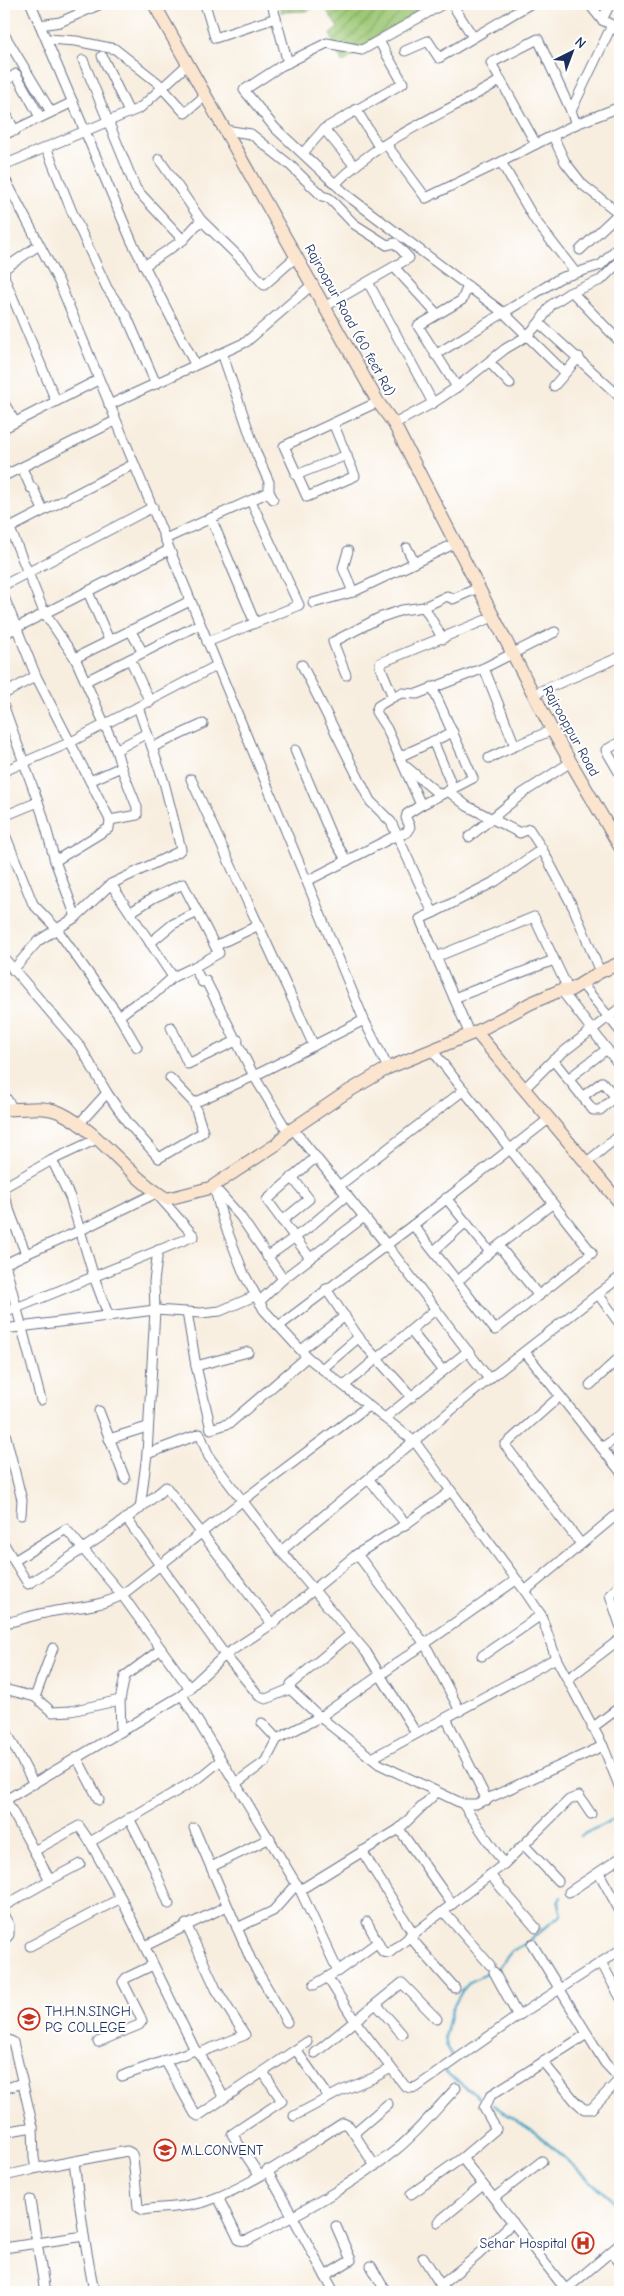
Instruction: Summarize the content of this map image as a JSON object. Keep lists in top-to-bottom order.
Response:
{
  "streets": {
    "main road": ["Rajroopur Road (60 feet Rd)", "Rajrooppur Road"]
  },
  "crossings": [
    ["Rajroopur Road (60 feet Rd)", "Rajrooppur Road"]
  ],
  "places": {
    "school or university": ["TH.H.N.SINGH PG COLLEGE", "M.L.CONVENT"],
    "hospital": ["Sehar Hospital"]
  },
  "north": "top right"
}
